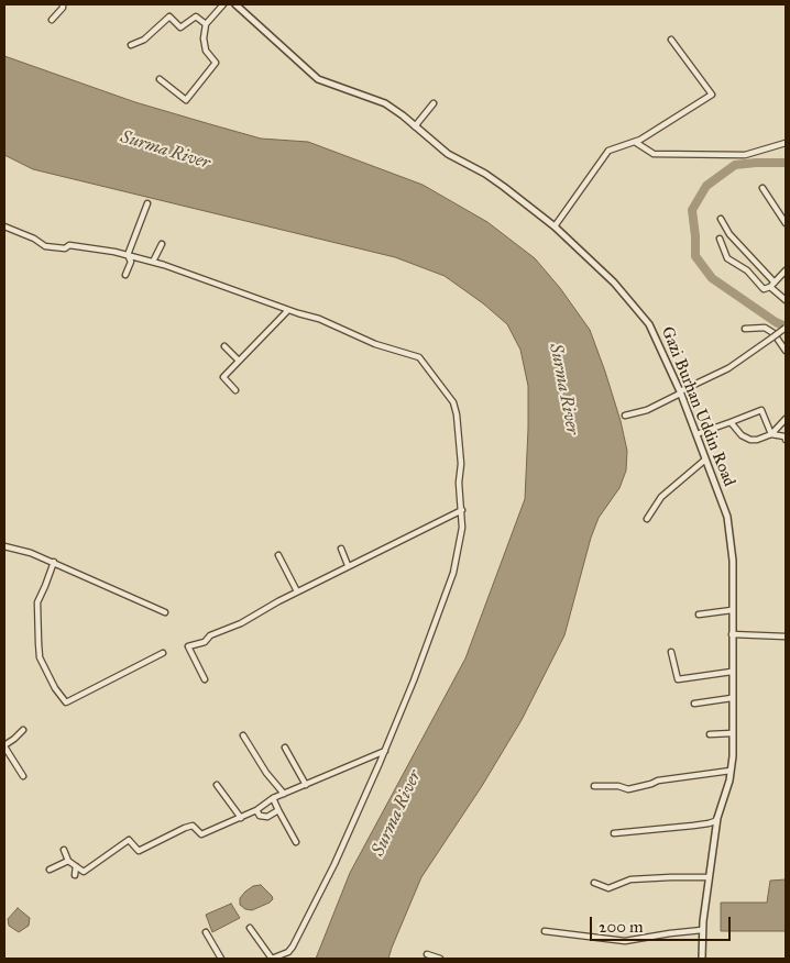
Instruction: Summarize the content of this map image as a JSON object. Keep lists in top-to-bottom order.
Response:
{
  "streets": {
    "street": ["Gazi Burhan Uddin Road"]
  },
  "water": ["Surma River"],
  "scale_bar": "200 m"
}
